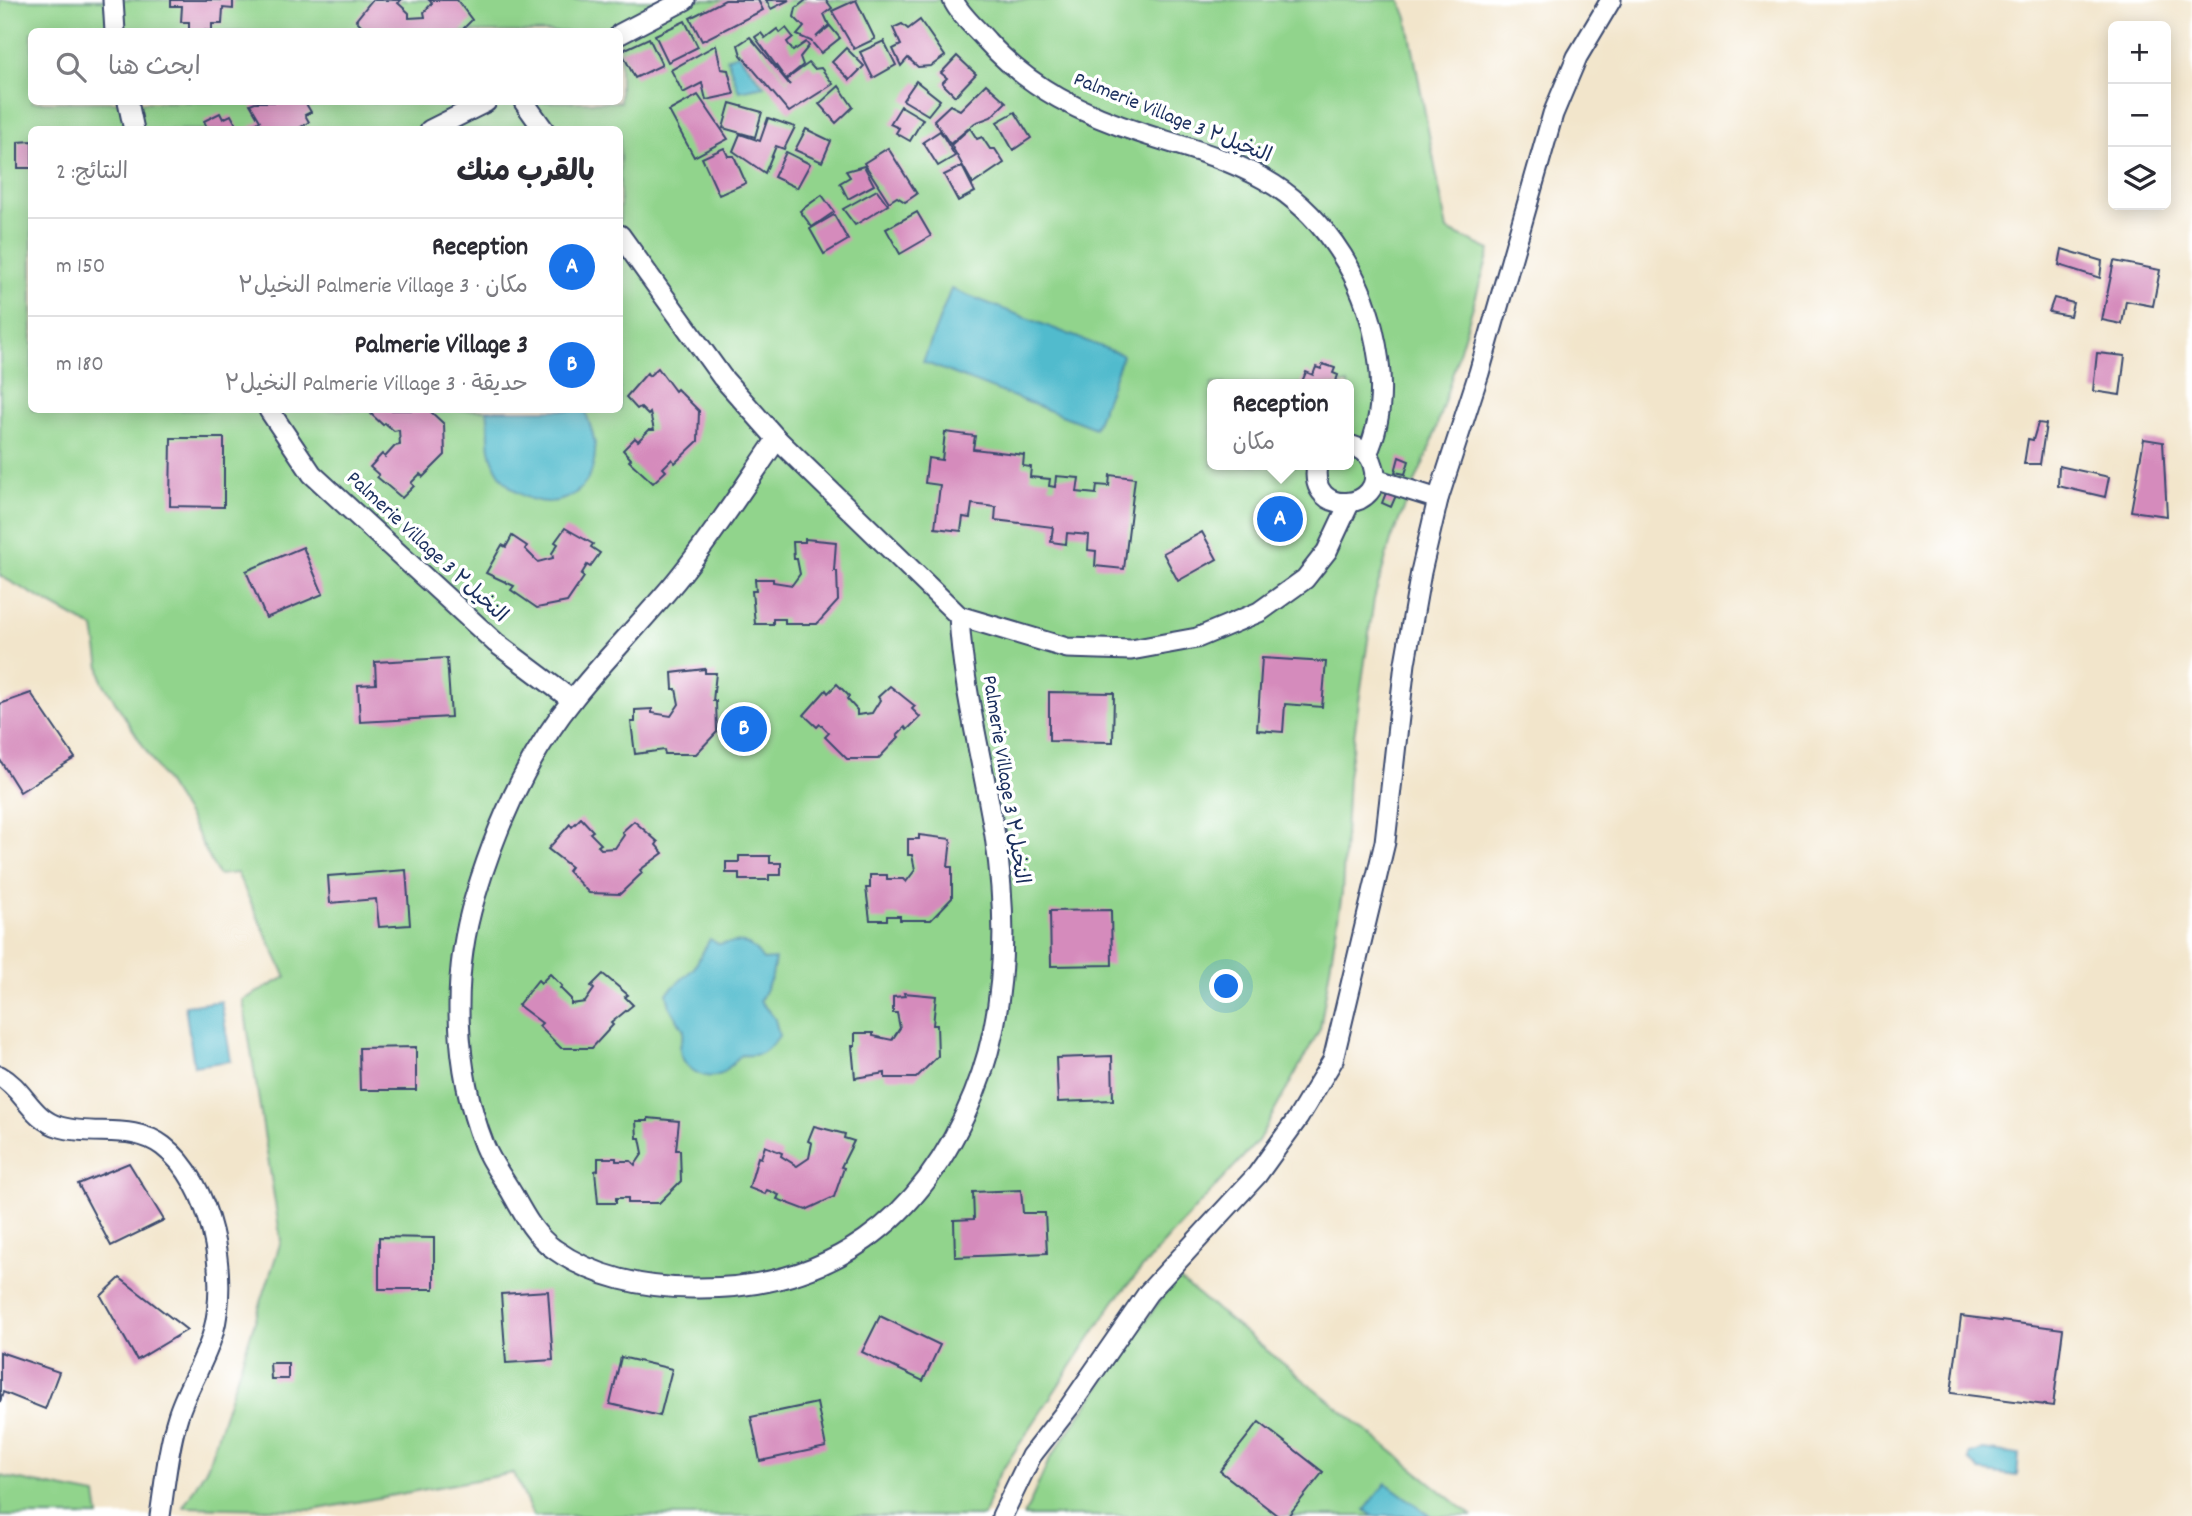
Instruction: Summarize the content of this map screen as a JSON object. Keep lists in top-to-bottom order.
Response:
{
  "streets": {
    "street": ["Palmerie Village 3 النخيل٣"]
  },
  "page": {
    "map_buttons": ["+", "−"],
    "search": "ابحث هنا",
    "heading": ["بالقرب منك", "النتائج: 2"],
    "list": [
      {
        "mark": "A",
        "name": "Reception",
        "note": "مكان · Palmerie Village 3 النخيل٣",
        "value": "150 m"
      },
      {
        "mark": "B",
        "name": "Palmerie Village 3",
        "note": "حديقة · Palmerie Village 3 النخيل٣",
        "value": "180 m"
      }
    ],
    "popup": ["Reception", "مكان"],
    "pins": ["A", "B"]
  }
}
